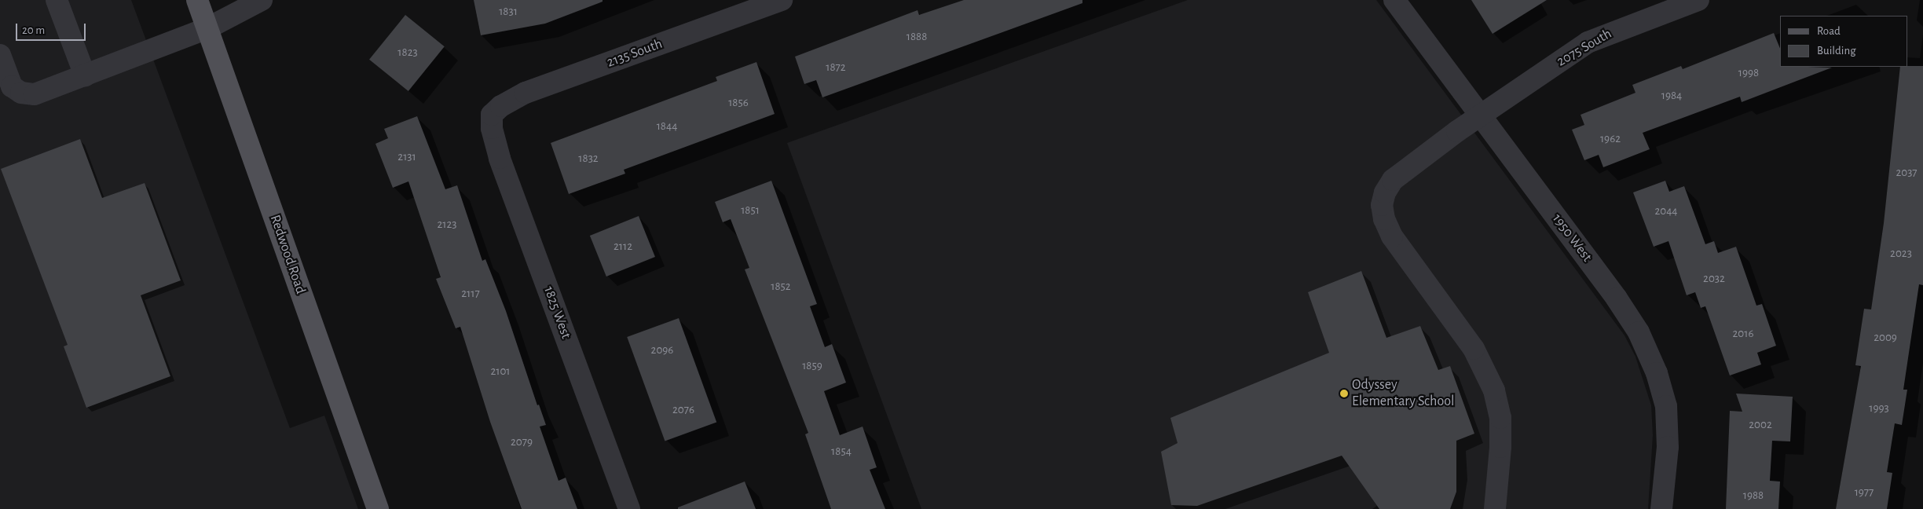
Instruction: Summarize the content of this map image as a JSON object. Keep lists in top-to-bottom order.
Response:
{
  "streets": {
    "main road": ["Redwood Road"],
    "street": [
      "2075 South",
      "2135 South",
      "1950 West",
      "1825 West"
    ]
  },
  "crossings": [
    ["2075 South", "1950 West"],
    ["2135 South", "1825 West"]
  ],
  "places": ["Odyssey Elementary School"],
  "house_numbers": [
    "1831",
    "1888",
    "1823",
    "1872",
    "1998",
    "1984",
    "1856",
    "1844",
    "1962",
    "2131",
    "1832",
    "2037",
    "1851",
    "2044",
    "2123",
    "2112",
    "2023",
    "2032",
    "1852",
    "2117",
    "2016",
    "2009",
    "2096",
    "1859",
    "2101",
    "1993",
    "2076",
    "2002",
    "2079",
    "1854",
    "1977",
    "1988"
  ],
  "legend": ["Road", "Building"],
  "scale_bar": "20 m"
}
